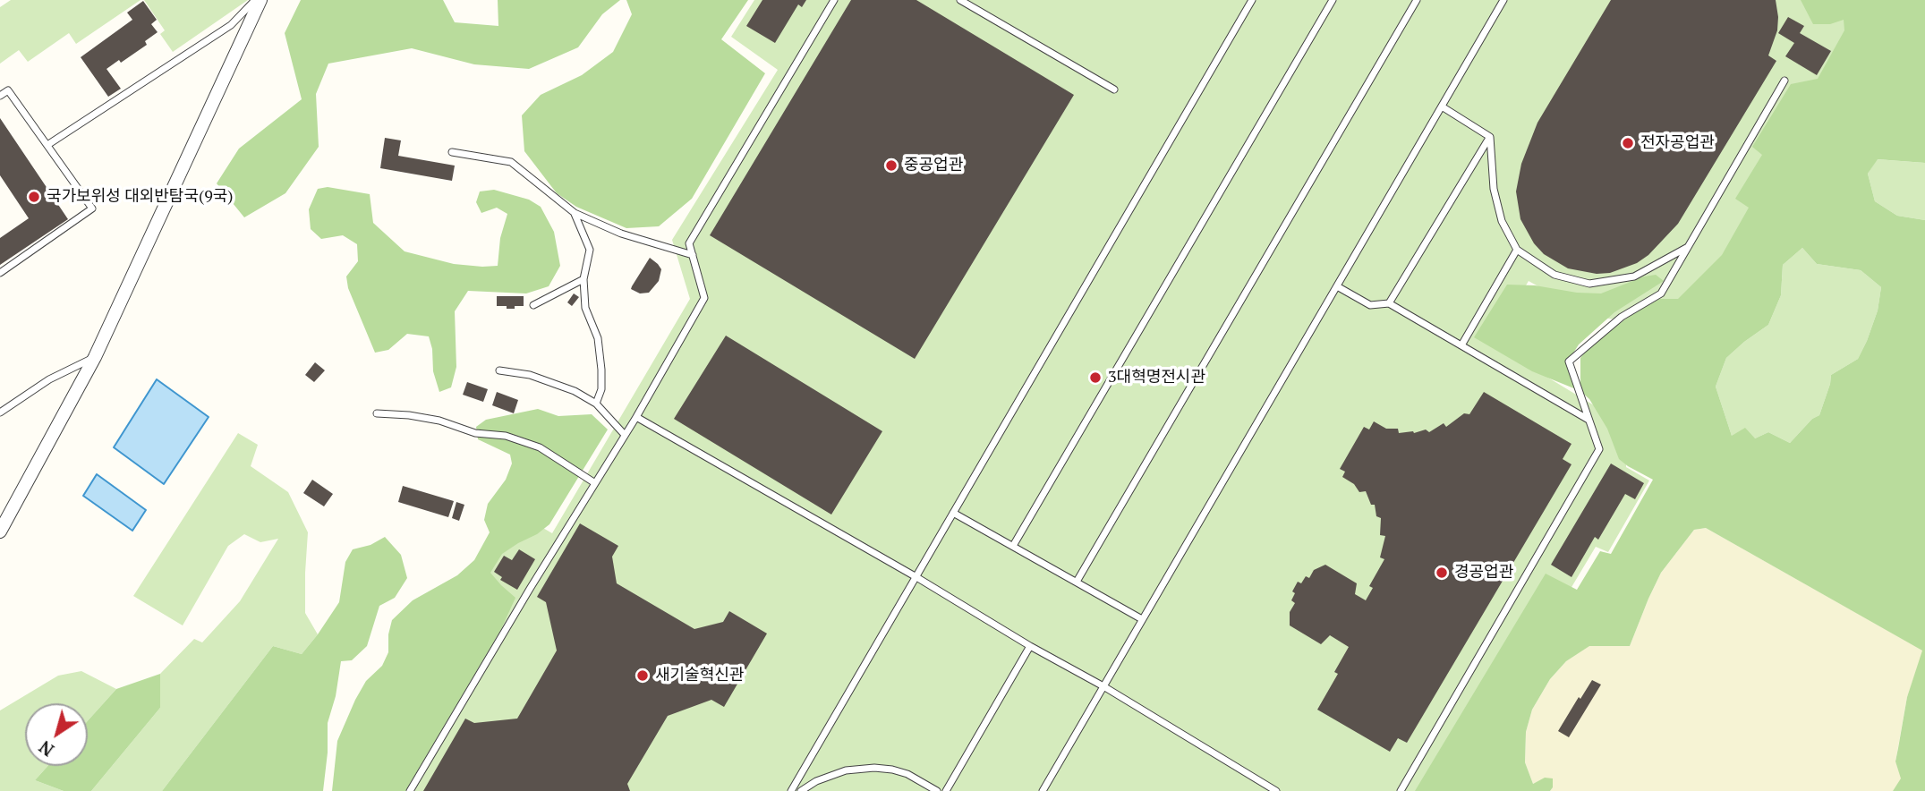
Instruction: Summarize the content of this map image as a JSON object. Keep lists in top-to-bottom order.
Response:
{
  "places": [
    "전자공업관",
    "중공업관",
    "국가보위성 대외반탐국(9국)",
    "3대혁명전시관",
    "경공업관",
    "새기술혁신관"
  ],
  "north": "bottom left"
}
